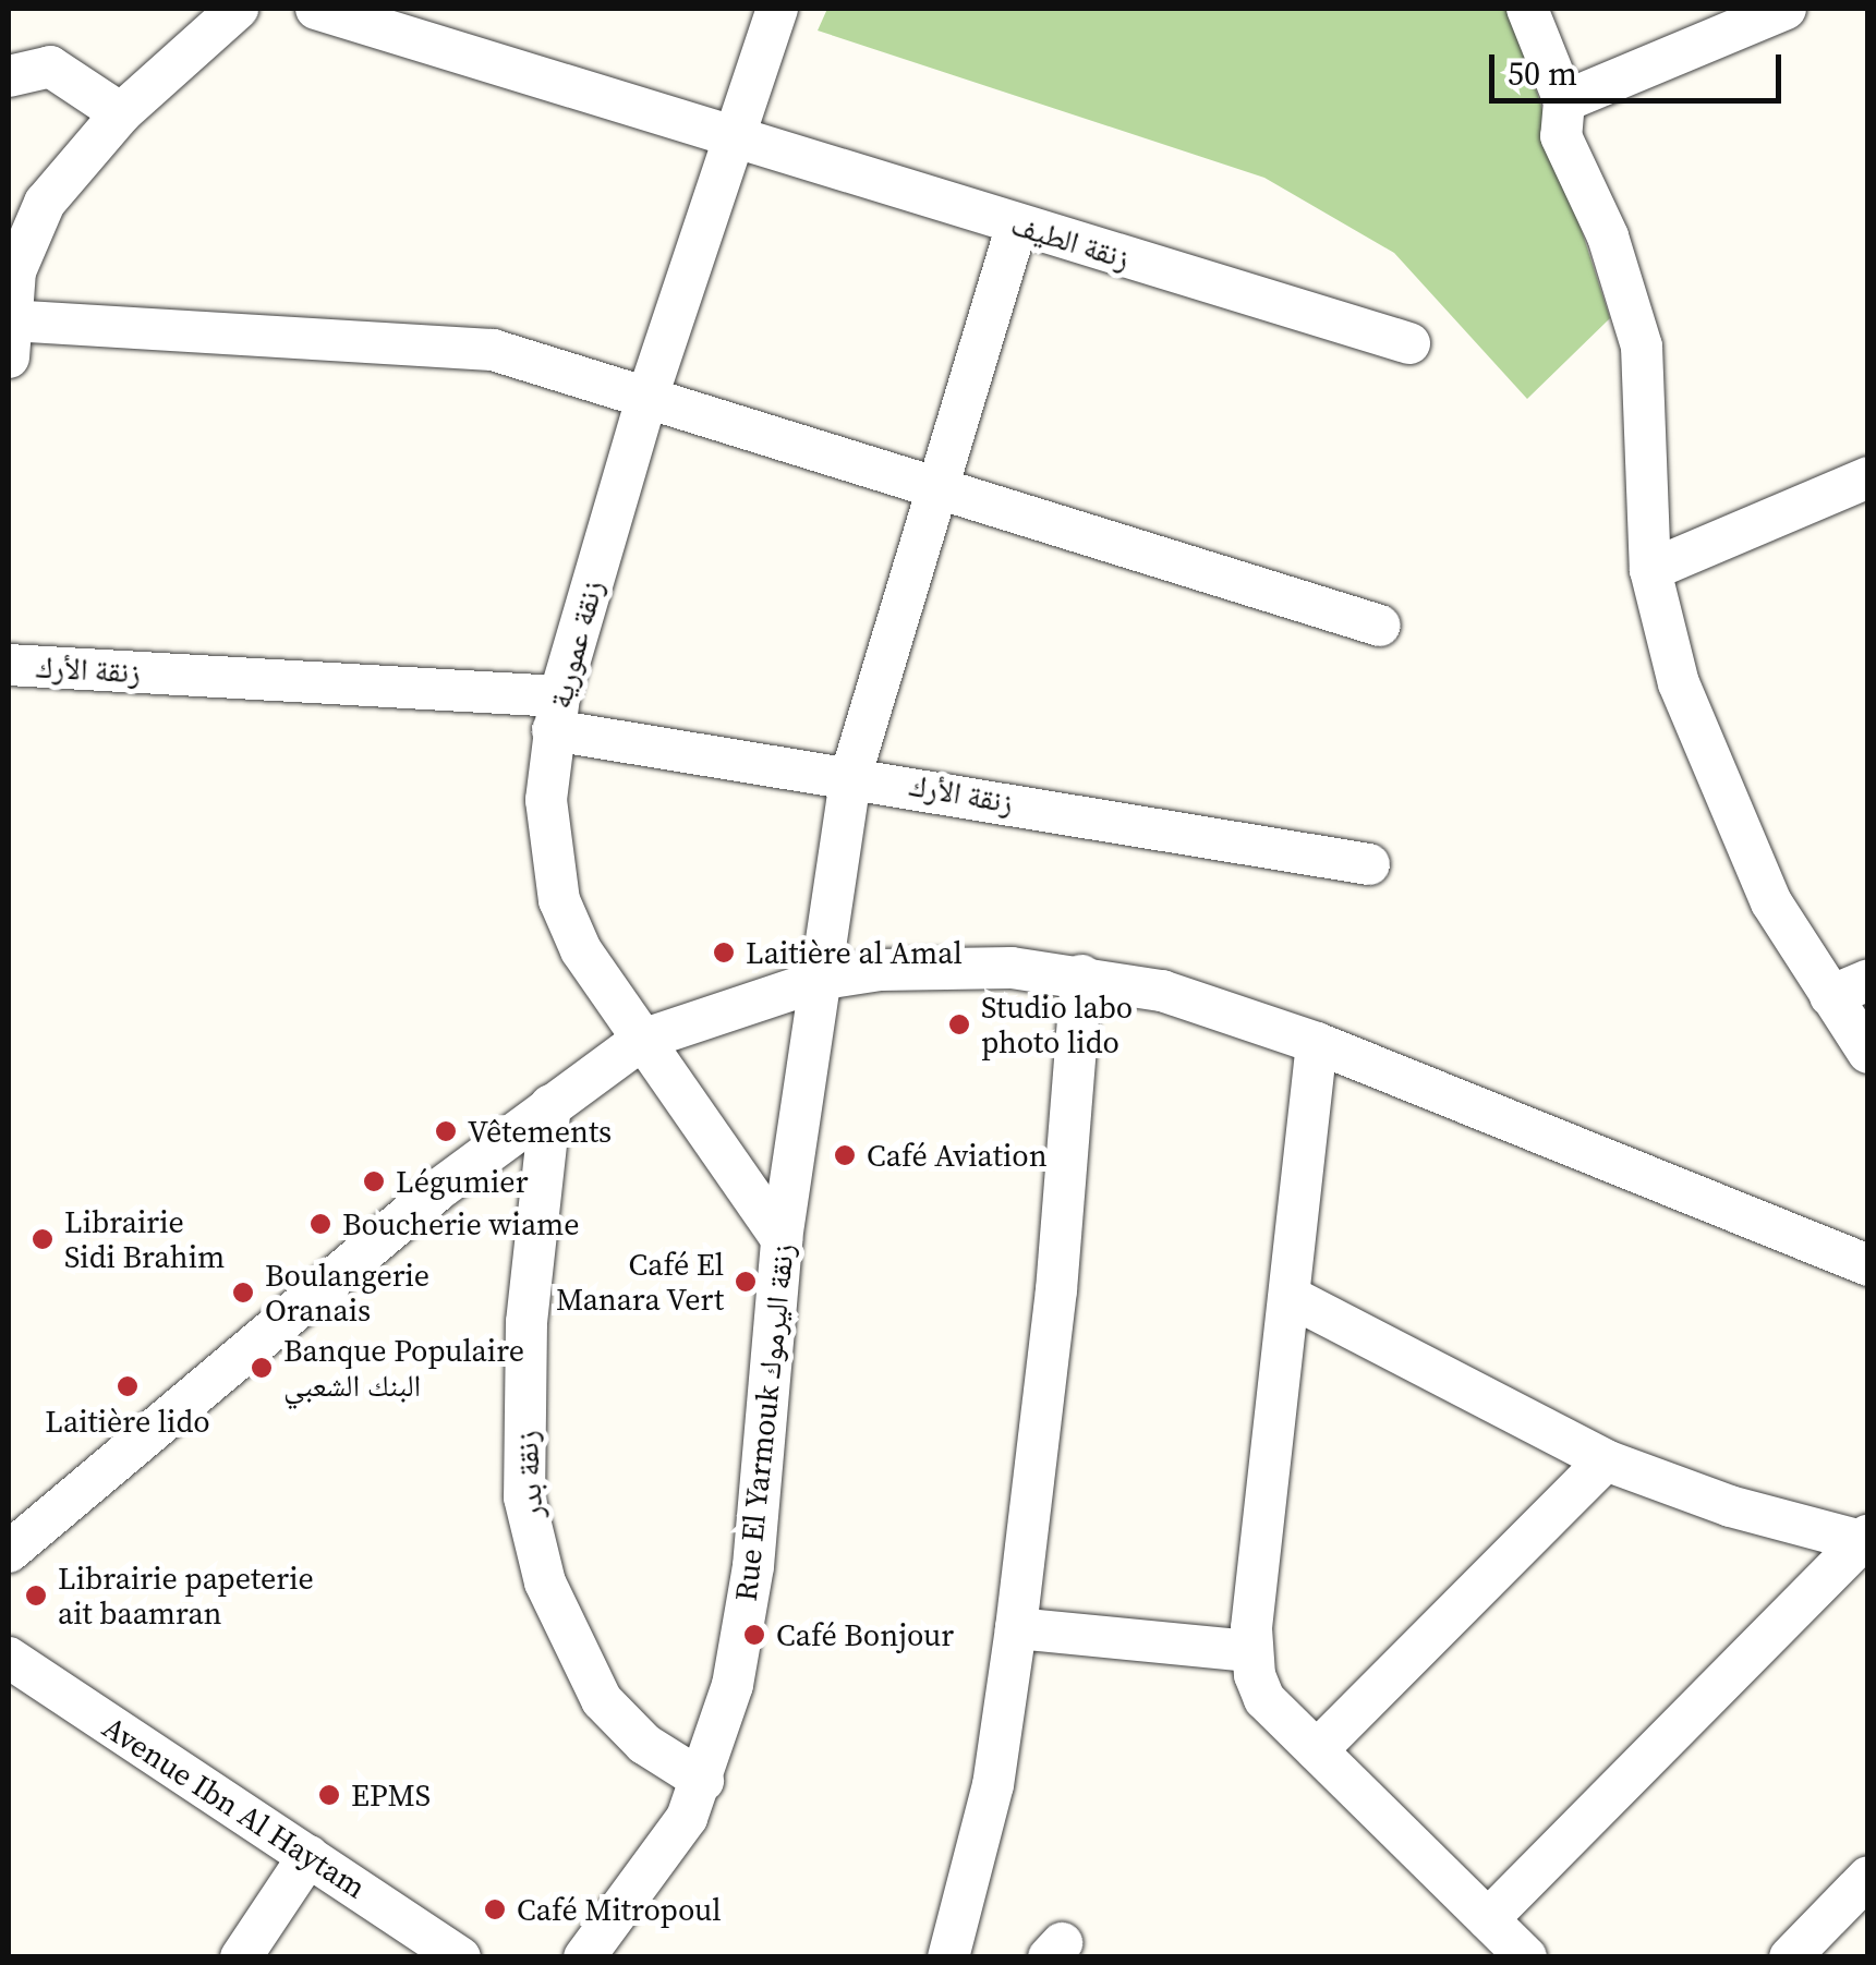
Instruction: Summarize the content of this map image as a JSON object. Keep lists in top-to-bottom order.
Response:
{
  "streets": {
    "street": [
      "زنقة الطيف",
      "زنقة عمورية",
      "زنقة الأرك",
      "Rue El Yarmouk زنقة اليرموك",
      "زنقة بدر",
      "Avenue Ibn Al Haytam"
    ]
  },
  "crossings": [
    ["زنقة الطيف", "زنقة عمورية"],
    ["زنقة الطيف", "Rue El Yarmouk زنقة اليرموك"],
    ["زنقة عمورية", "زنقة الأرك"],
    ["زنقة عمورية", "Rue El Yarmouk زنقة اليرموك"],
    ["زنقة الأرك", "Rue El Yarmouk زنقة اليرموك"],
    ["Rue El Yarmouk زنقة اليرموك", "زنقة بدر"]
  ],
  "places": [
    "Laitière al Amal",
    "Studio labo photo lido",
    "Vêtements",
    "Café Aviation",
    "Légumier",
    "Boucherie wiame",
    "Librairie Sidi Brahim",
    "Café El Manara Vert",
    "Boulangerie Oranais",
    "Banque Populaire البنك الشعبي",
    "Laitière lido",
    "Librairie papeterie ait baamran",
    "Café Bonjour",
    "EPMS",
    "Café Mitropoul"
  ],
  "scale_bar": "50 m"
}
